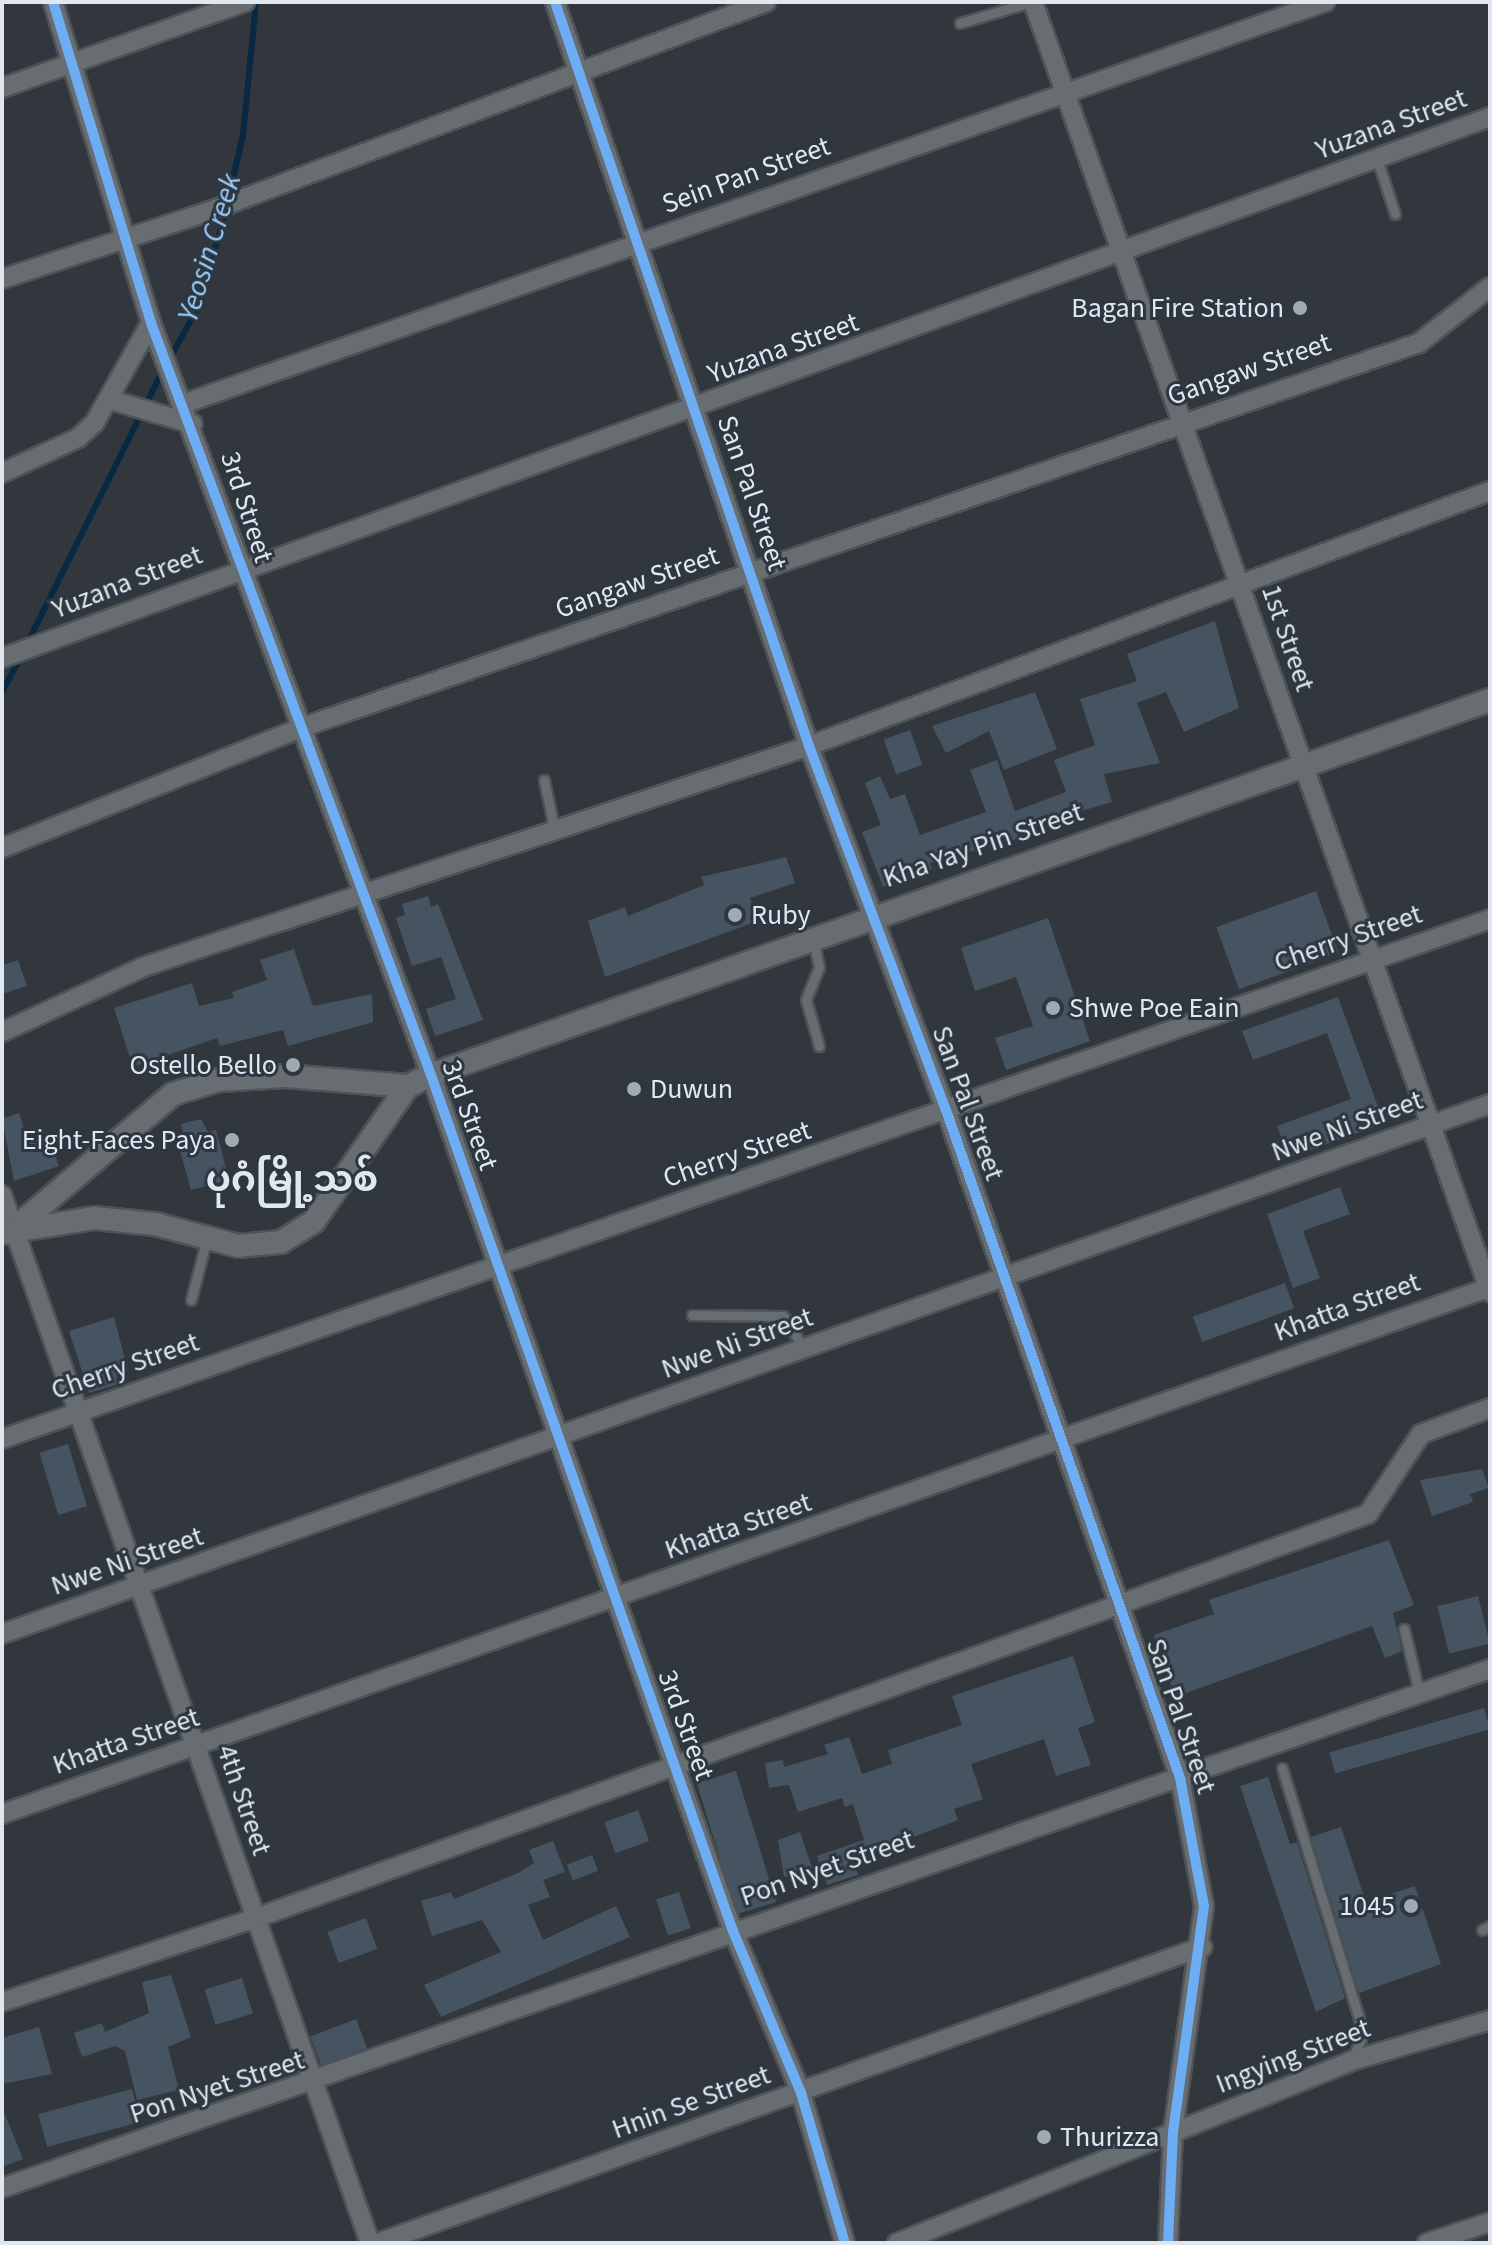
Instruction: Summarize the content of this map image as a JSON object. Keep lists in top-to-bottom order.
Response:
{
  "streets": {
    "street": [
      "Yuzana Street",
      "Sein Pan Street",
      "Gangaw Street",
      "San Pal Street",
      "3rd Street",
      "1st Street",
      "Kha Yay Pin Street",
      "Cherry Street",
      "Nwe Ni Street",
      "Khatta Street",
      "4th Street",
      "Pon Nyet Street",
      "Ingying Street",
      "Hnin Se Street"
    ]
  },
  "crossings": [
    ["Yuzana Street", "San Pal Street"],
    ["Yuzana Street", "3rd Street"],
    ["Yuzana Street", "1st Street"],
    ["Sein Pan Street", "San Pal Street"],
    ["Sein Pan Street", "3rd Street"],
    ["Sein Pan Street", "1st Street"],
    ["Gangaw Street", "San Pal Street"],
    ["Gangaw Street", "3rd Street"],
    ["Gangaw Street", "1st Street"],
    ["San Pal Street", "Kha Yay Pin Street"],
    ["San Pal Street", "Cherry Street"],
    ["San Pal Street", "Nwe Ni Street"],
    ["San Pal Street", "Khatta Street"],
    ["San Pal Street", "Pon Nyet Street"],
    ["San Pal Street", "Ingying Street"],
    ["San Pal Street", "Hnin Se Street"],
    ["3rd Street", "Kha Yay Pin Street"],
    ["3rd Street", "Cherry Street"],
    ["3rd Street", "Nwe Ni Street"],
    ["3rd Street", "Khatta Street"],
    ["3rd Street", "Pon Nyet Street"],
    ["3rd Street", "Hnin Se Street"],
    ["1st Street", "Kha Yay Pin Street"],
    ["1st Street", "Cherry Street"],
    ["1st Street", "Nwe Ni Street"],
    ["1st Street", "Khatta Street"],
    ["Kha Yay Pin Street", "4th Street"],
    ["Cherry Street", "4th Street"],
    ["Nwe Ni Street", "4th Street"],
    ["Khatta Street", "4th Street"],
    ["4th Street", "Pon Nyet Street"]
  ],
  "districts": ["ပုဂံမြို့သစ်"],
  "water": ["Yeosin Creek"],
  "places": [
    "Bagan Fire Station",
    "Ruby",
    "Shwe Poe Eain",
    "Ostello Bello",
    "Duwun",
    "Eight-Faces Paya",
    "1045",
    "Thurizza"
  ]
}
